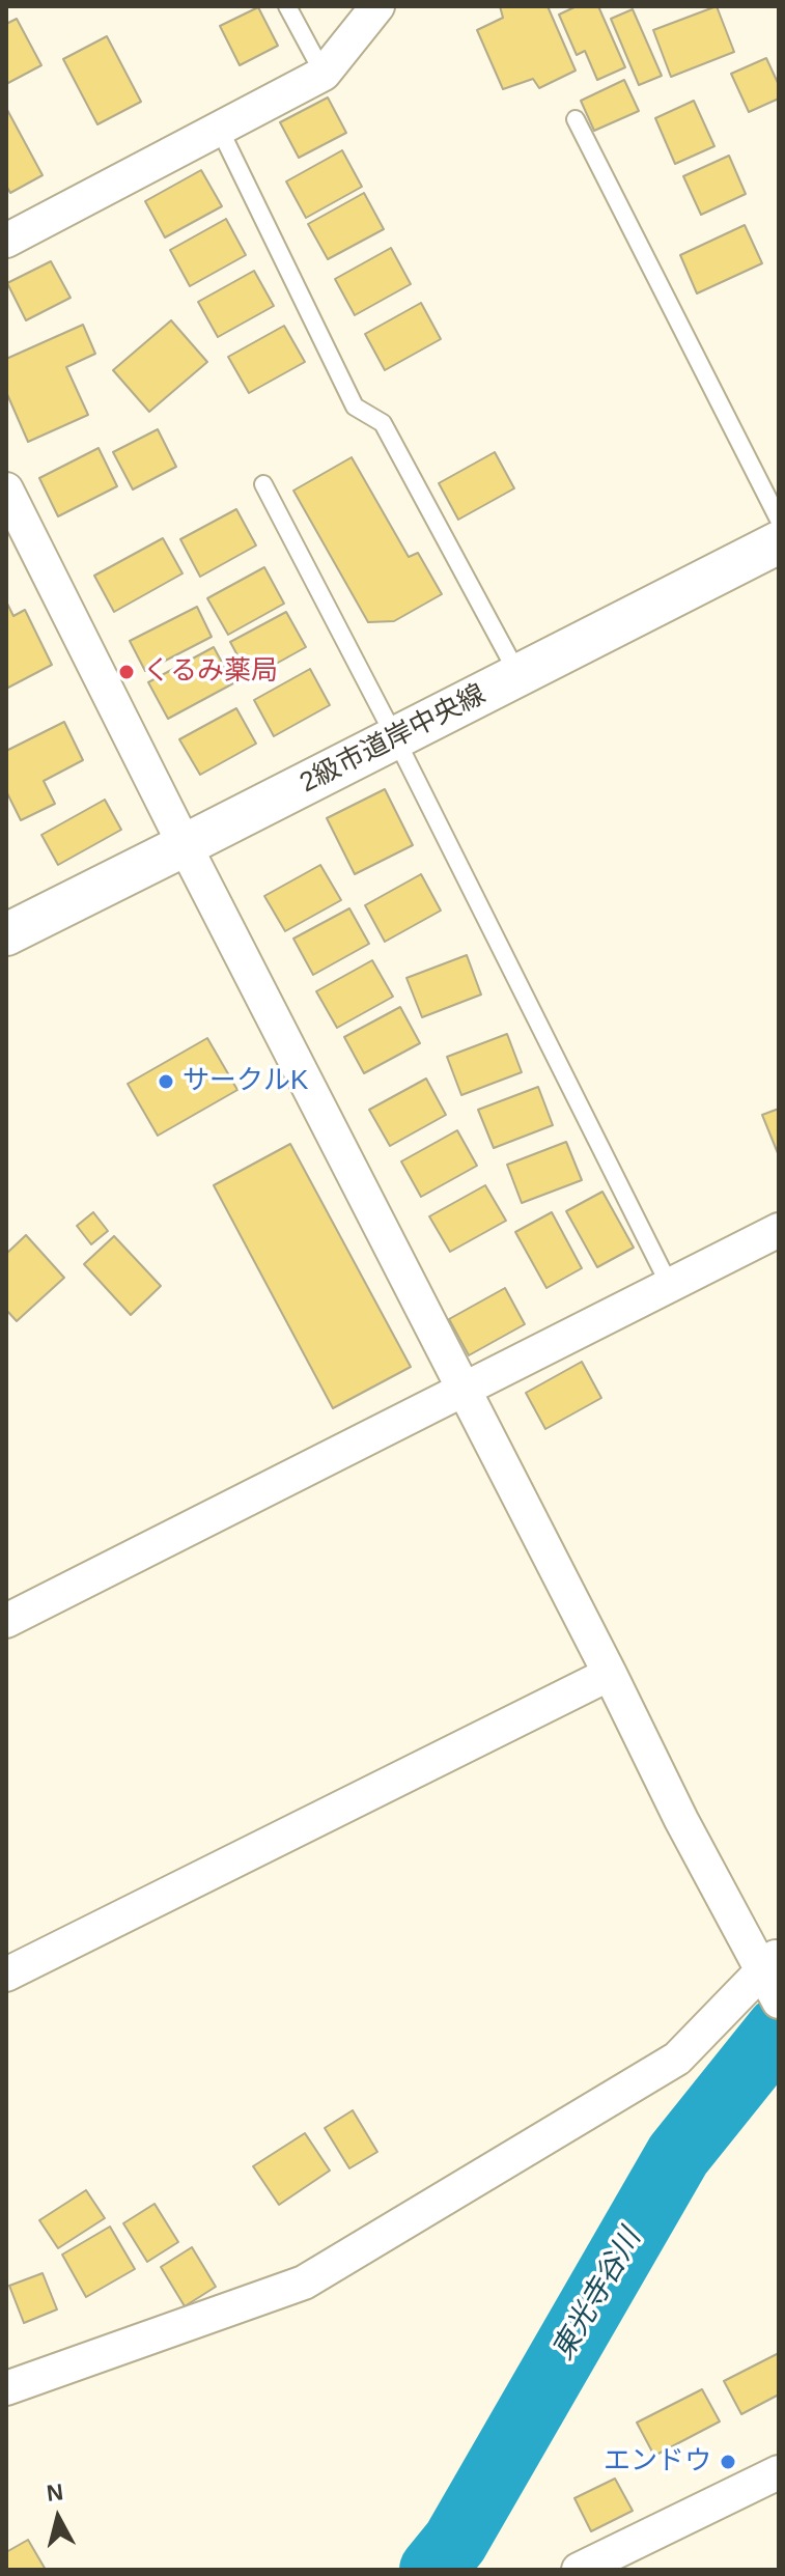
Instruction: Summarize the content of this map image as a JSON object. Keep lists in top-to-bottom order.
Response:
{
  "streets": {
    "street": ["2級市道岸中央線"]
  },
  "water": ["東光寺谷川"],
  "places": ["くるみ薬局", "サークルK", "エンドウ"],
  "north": "top"
}
